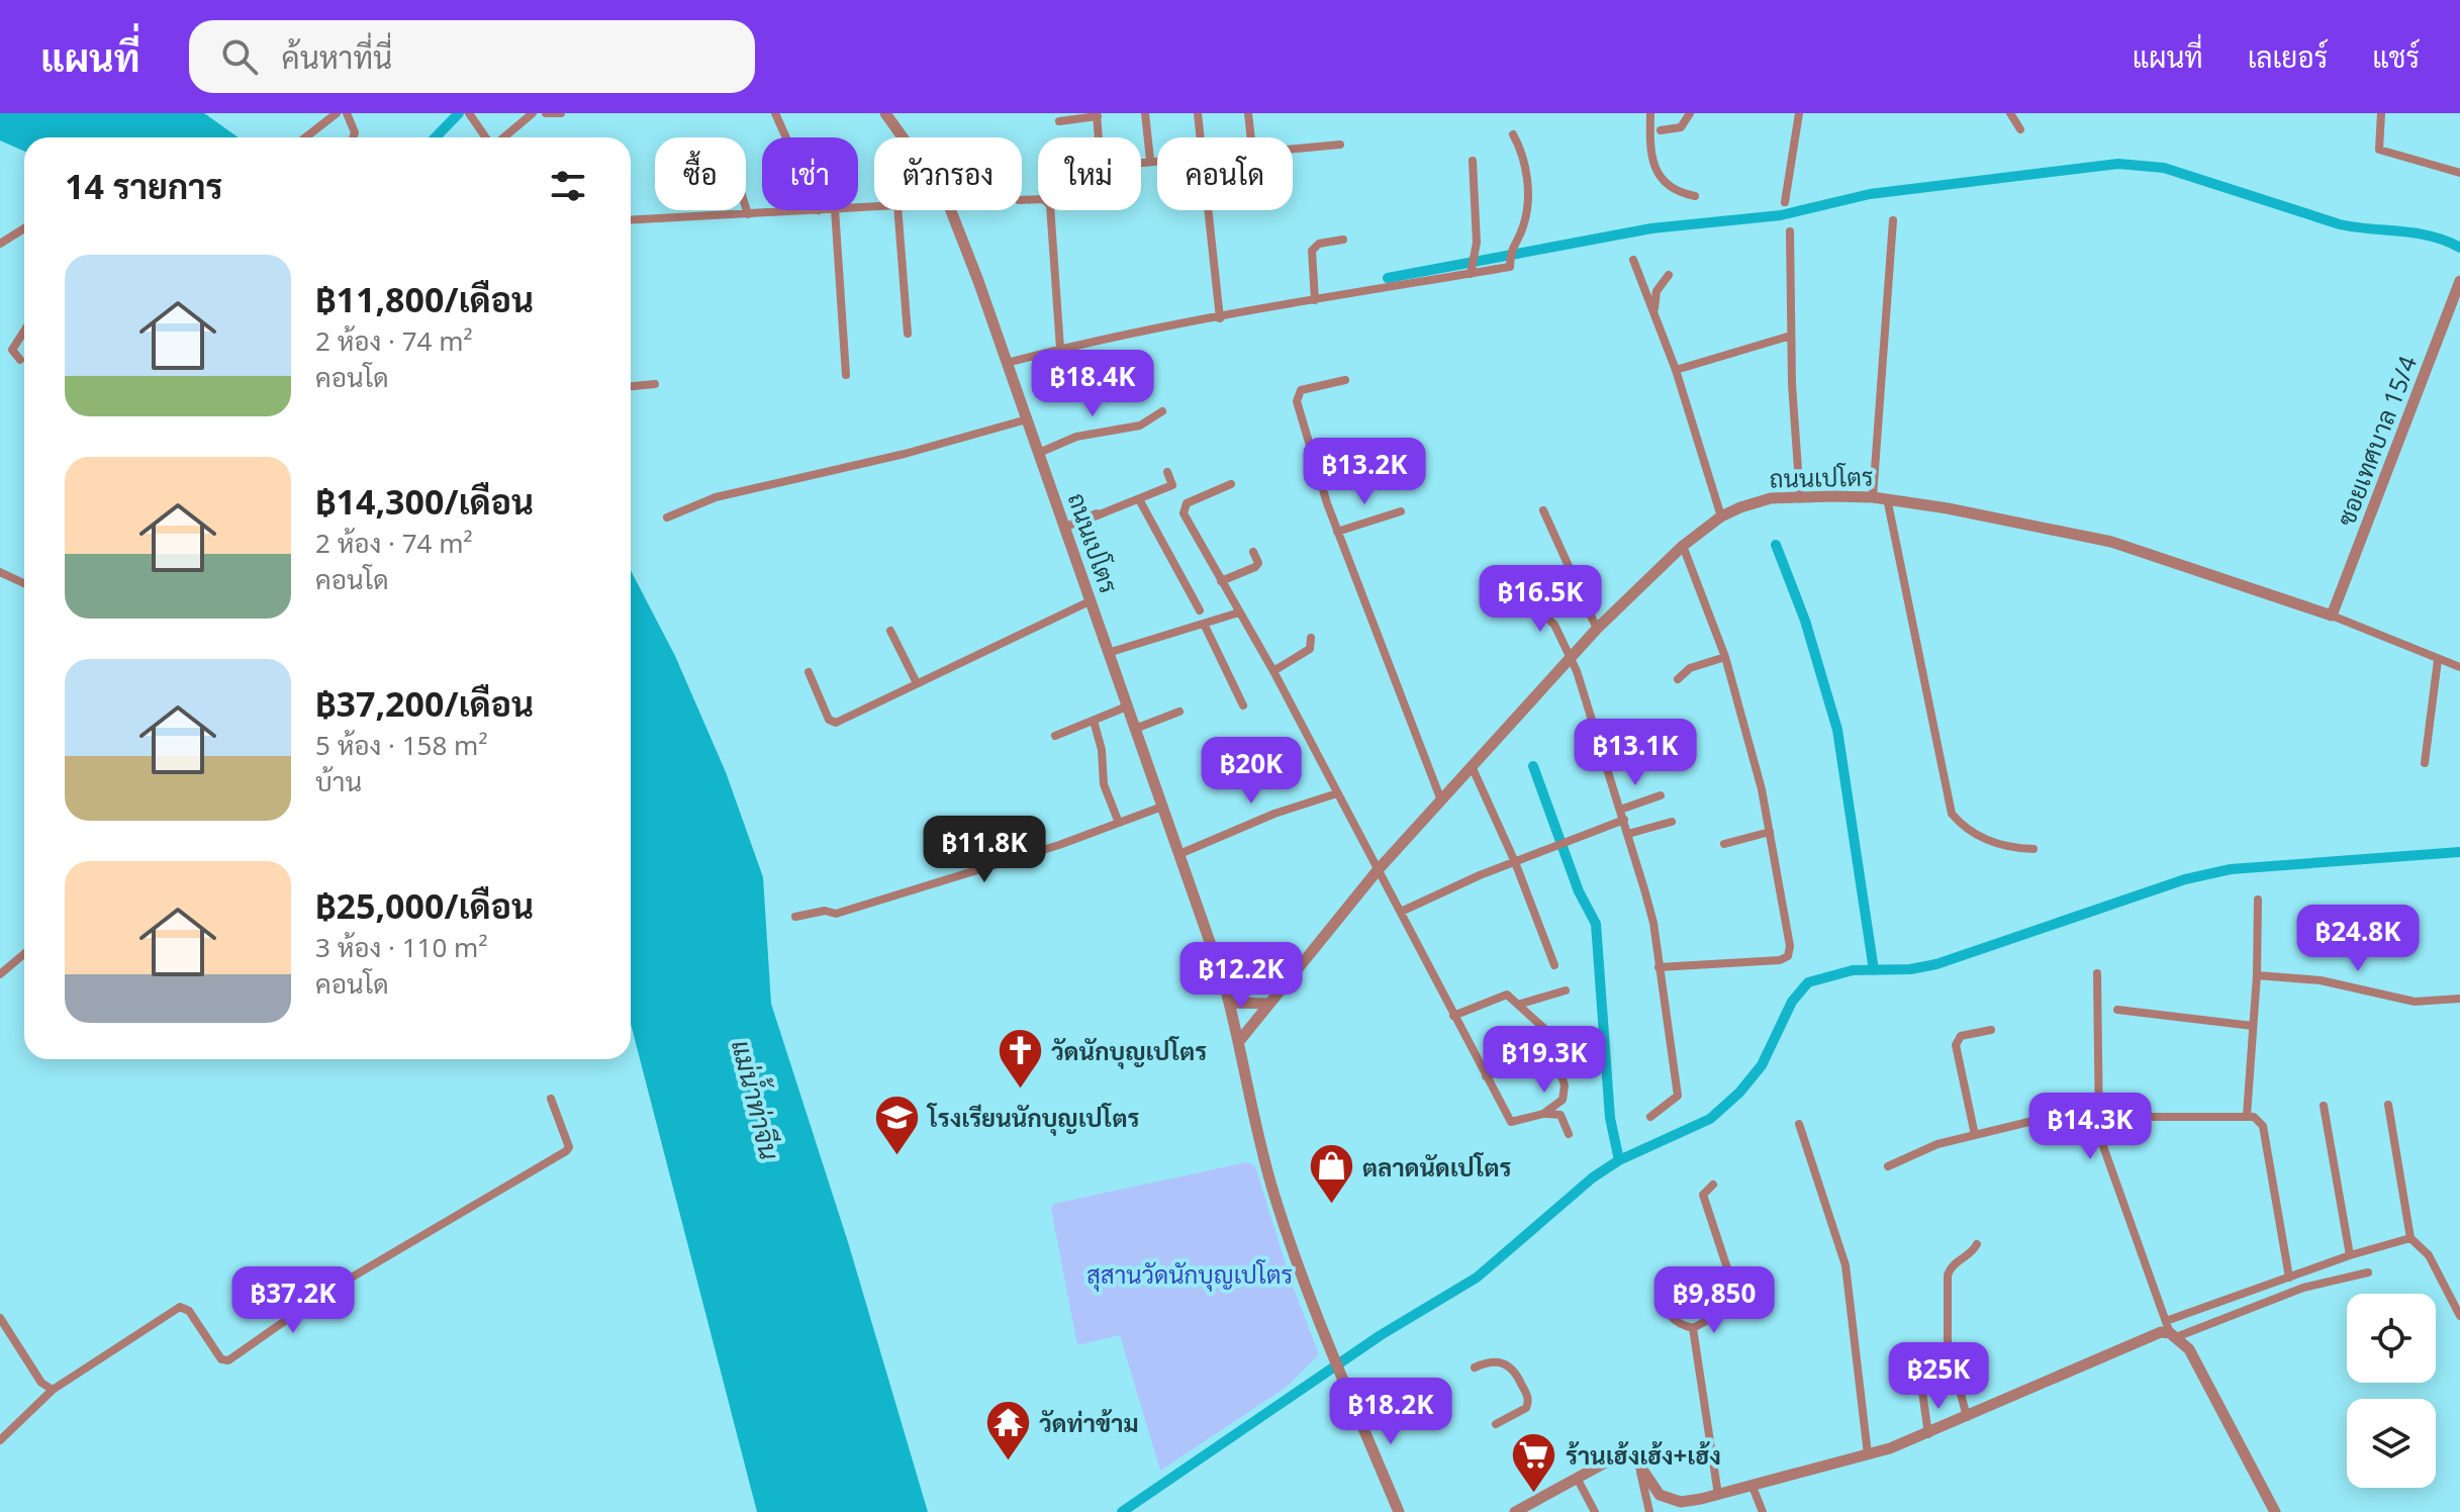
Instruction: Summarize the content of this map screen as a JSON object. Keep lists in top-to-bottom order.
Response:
{
  "streets": {
    "street": ["ซอยเทศบาล 15/4", "ถนนเปโตร"]
  },
  "crossings": [
    ["ซอยเทศบาล 15/4", "ถนนเปโตร"]
  ],
  "water": ["แม่น้ำท่าจีน"],
  "parks": ["สุสานวัดนักบุญเปโตร"],
  "places": {
    "church": ["วัดนักบุญเปโตร"],
    "school or university": ["โรงเรียนนักบุญเปโตร"],
    "shop": ["ตลาดนัดเปโตร"],
    "temple": ["วัดท่าข้าม"],
    "supermarket": ["ร้านเฮ้งเฮ้ง+เฮ้ง"]
  },
  "page": {
    "header": "แผนที่",
    "search": "ค้นหาที่นี่",
    "nav": ["แผนที่", "เลเยอร์", "แชร์"],
    "chip": [
      "ซื้อ",
      "เช่า",
      "ตัวกรอง",
      "ใหม่",
      "คอนโด"
    ],
    "heading": "14 รายการ",
    "list": [
      {
        "name": "฿11,800/เดือน",
        "note": "2 ห้อง · 74 m² · คอนโด"
      },
      {
        "name": "฿14,300/เดือน",
        "note": "2 ห้อง · 74 m² · คอนโด"
      },
      {
        "name": "฿37,200/เดือน",
        "note": "5 ห้อง · 158 m² · บ้าน"
      },
      {
        "name": "฿25,000/เดือน",
        "note": "3 ห้อง · 110 m² · คอนโด"
      }
    ],
    "price": [
      "฿18.4K",
      "฿13.2K",
      "฿16.5K",
      "฿13.1K",
      "฿20K",
      "฿11.8K",
      "฿24.8K",
      "฿12.2K",
      "฿19.3K",
      "฿14.3K",
      "฿37.2K",
      "฿9,850",
      "฿25K",
      "฿18.2K"
    ]
  }
}
